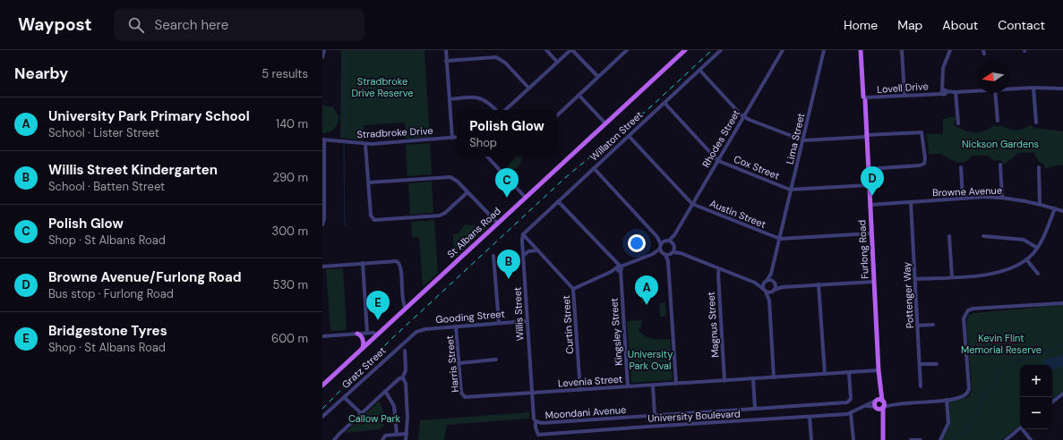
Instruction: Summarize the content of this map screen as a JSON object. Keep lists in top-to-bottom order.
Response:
{
  "streets": {
    "main road": ["St Albans Road", "Furlong Road"],
    "street": [
      "Lovell Drive",
      "Stradbroke Drive",
      "Willaton Street",
      "Rhodes Street",
      "Lima Street",
      "Cox Street",
      "Browne Avenue",
      "Austin Street",
      "Pottenger Way",
      "Willis Street",
      "Gooding Street",
      "Curtin Street",
      "Magnus Street",
      "Kingsley Street",
      "Harris Street",
      "Gratz Street",
      "Levenia Street",
      "Moondani Avenue",
      "University Boulevard"
    ]
  },
  "crossings": [
    ["Lovell Drive", "Furlong Road"],
    ["Willaton Street", "Cox Street"],
    ["Willaton Street", "Austin Street"],
    ["Willaton Street", "Willis Street"],
    ["Willaton Street", "Curtin Street"],
    ["Willaton Street", "Kingsley Street"],
    ["Rhodes Street", "Cox Street"],
    ["Rhodes Street", "Austin Street"],
    ["Lima Street", "Cox Street"],
    ["Lima Street", "Austin Street"],
    ["Cox Street", "Furlong Road"],
    ["Browne Avenue", "Furlong Road"],
    ["Browne Avenue", "Pottenger Way"],
    ["Austin Street", "Furlong Road"],
    ["Furlong Road", "Levenia Street"],
    ["Furlong Road", "University Boulevard"],
    ["Willis Street", "Gooding Street"],
    ["Willis Street", "Curtin Street"],
    ["Willis Street", "Harris Street"],
    ["Willis Street", "Levenia Street"],
    ["Willis Street", "Moondani Avenue"],
    ["Gooding Street", "Harris Street"],
    ["Gooding Street", "Gratz Street"],
    ["Curtin Street", "Levenia Street"],
    ["Magnus Street", "Levenia Street"],
    ["Kingsley Street", "Levenia Street"],
    ["Harris Street", "Levenia Street"],
    ["Harris Street", "Moondani Avenue"],
    ["Levenia Street", "Moondani Avenue"],
    ["Moondani Avenue", "University Boulevard"]
  ],
  "parks": [
    "Stradbroke Drive Reserve",
    "Nickson Gardens",
    "Kevin Flint Memorial Reserve",
    "University Park Oval",
    "Callow Park"
  ],
  "north": "left",
  "page": {
    "header": "Waypost",
    "search": "Search here",
    "nav": [
      "Home",
      "Map",
      "About",
      "Contact"
    ],
    "heading": ["Nearby", "5 results"],
    "list": [
      {
        "mark": "A",
        "name": "University Park Primary School",
        "note": "School · Lister Street",
        "value": "140 m"
      },
      {
        "mark": "B",
        "name": "Willis Street Kindergarten",
        "note": "School · Batten Street",
        "value": "290 m"
      },
      {
        "mark": "C",
        "name": "Polish Glow",
        "note": "Shop · St Albans Road",
        "value": "300 m"
      },
      {
        "mark": "D",
        "name": "Browne Avenue/Furlong Road",
        "note": "Bus stop · Furlong Road",
        "value": "530 m"
      },
      {
        "mark": "E",
        "name": "Bridgestone Tyres",
        "note": "Shop · St Albans Road",
        "value": "600 m"
      }
    ],
    "popup": ["Polish Glow", "Shop"],
    "pins": [
      "D",
      "C",
      "B",
      "A",
      "E"
    ],
    "map_buttons": ["+", "−"]
  }
}
